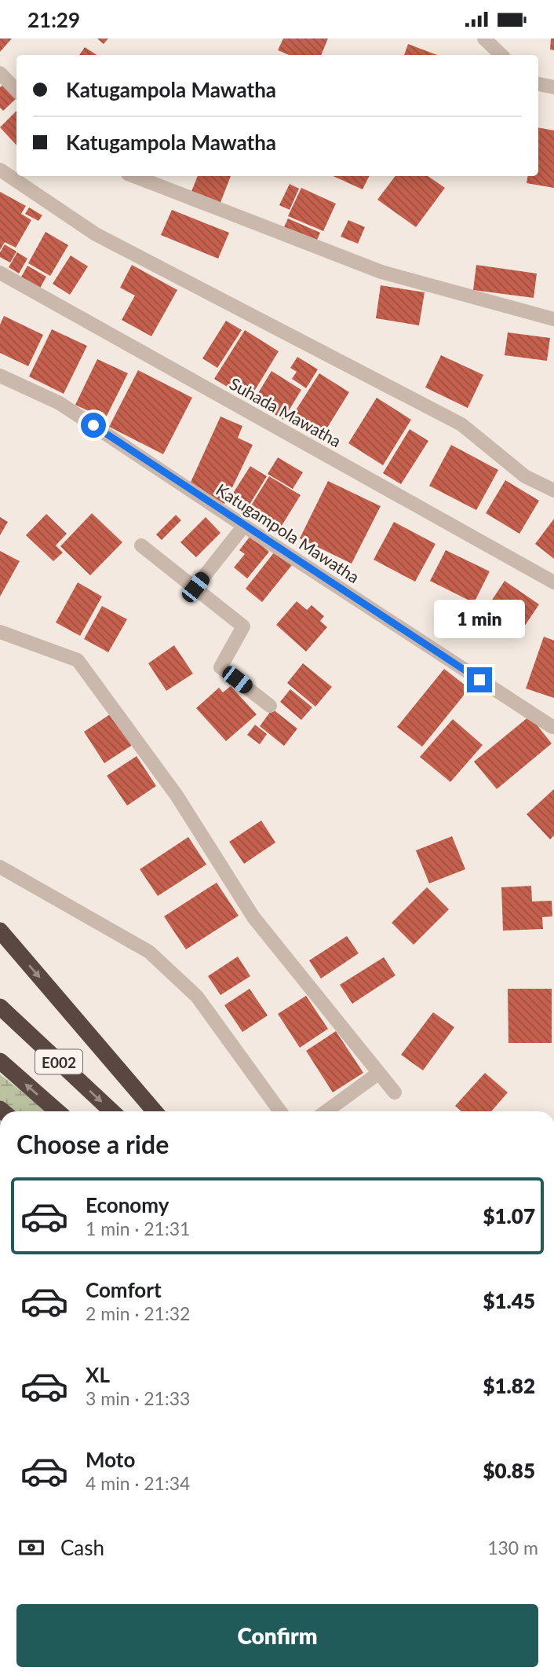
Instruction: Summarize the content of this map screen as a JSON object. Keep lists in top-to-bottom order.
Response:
{
  "streets": {
    "highway": ["E002"],
    "street": ["Suhada Mawatha", "Katugampola Mawatha"]
  },
  "page": {
    "status": "21:29",
    "banner": ["Katugampola Mawatha", "Katugampola Mawatha"],
    "bubble": "1 min",
    "heading": "Choose a ride",
    "list": [
      {
        "name": "Economy",
        "note": "1 min · 21:31",
        "value": "$1.07"
      },
      {
        "name": "Comfort",
        "note": "2 min · 21:32",
        "value": "$1.45"
      },
      {
        "name": "XL",
        "note": "3 min · 21:33",
        "value": "$1.82"
      },
      {
        "name": "Moto",
        "note": "4 min · 21:34",
        "value": "$0.85"
      }
    ],
    "pay": ["Cash", "130 m"],
    "buttons": "Confirm"
  }
}
